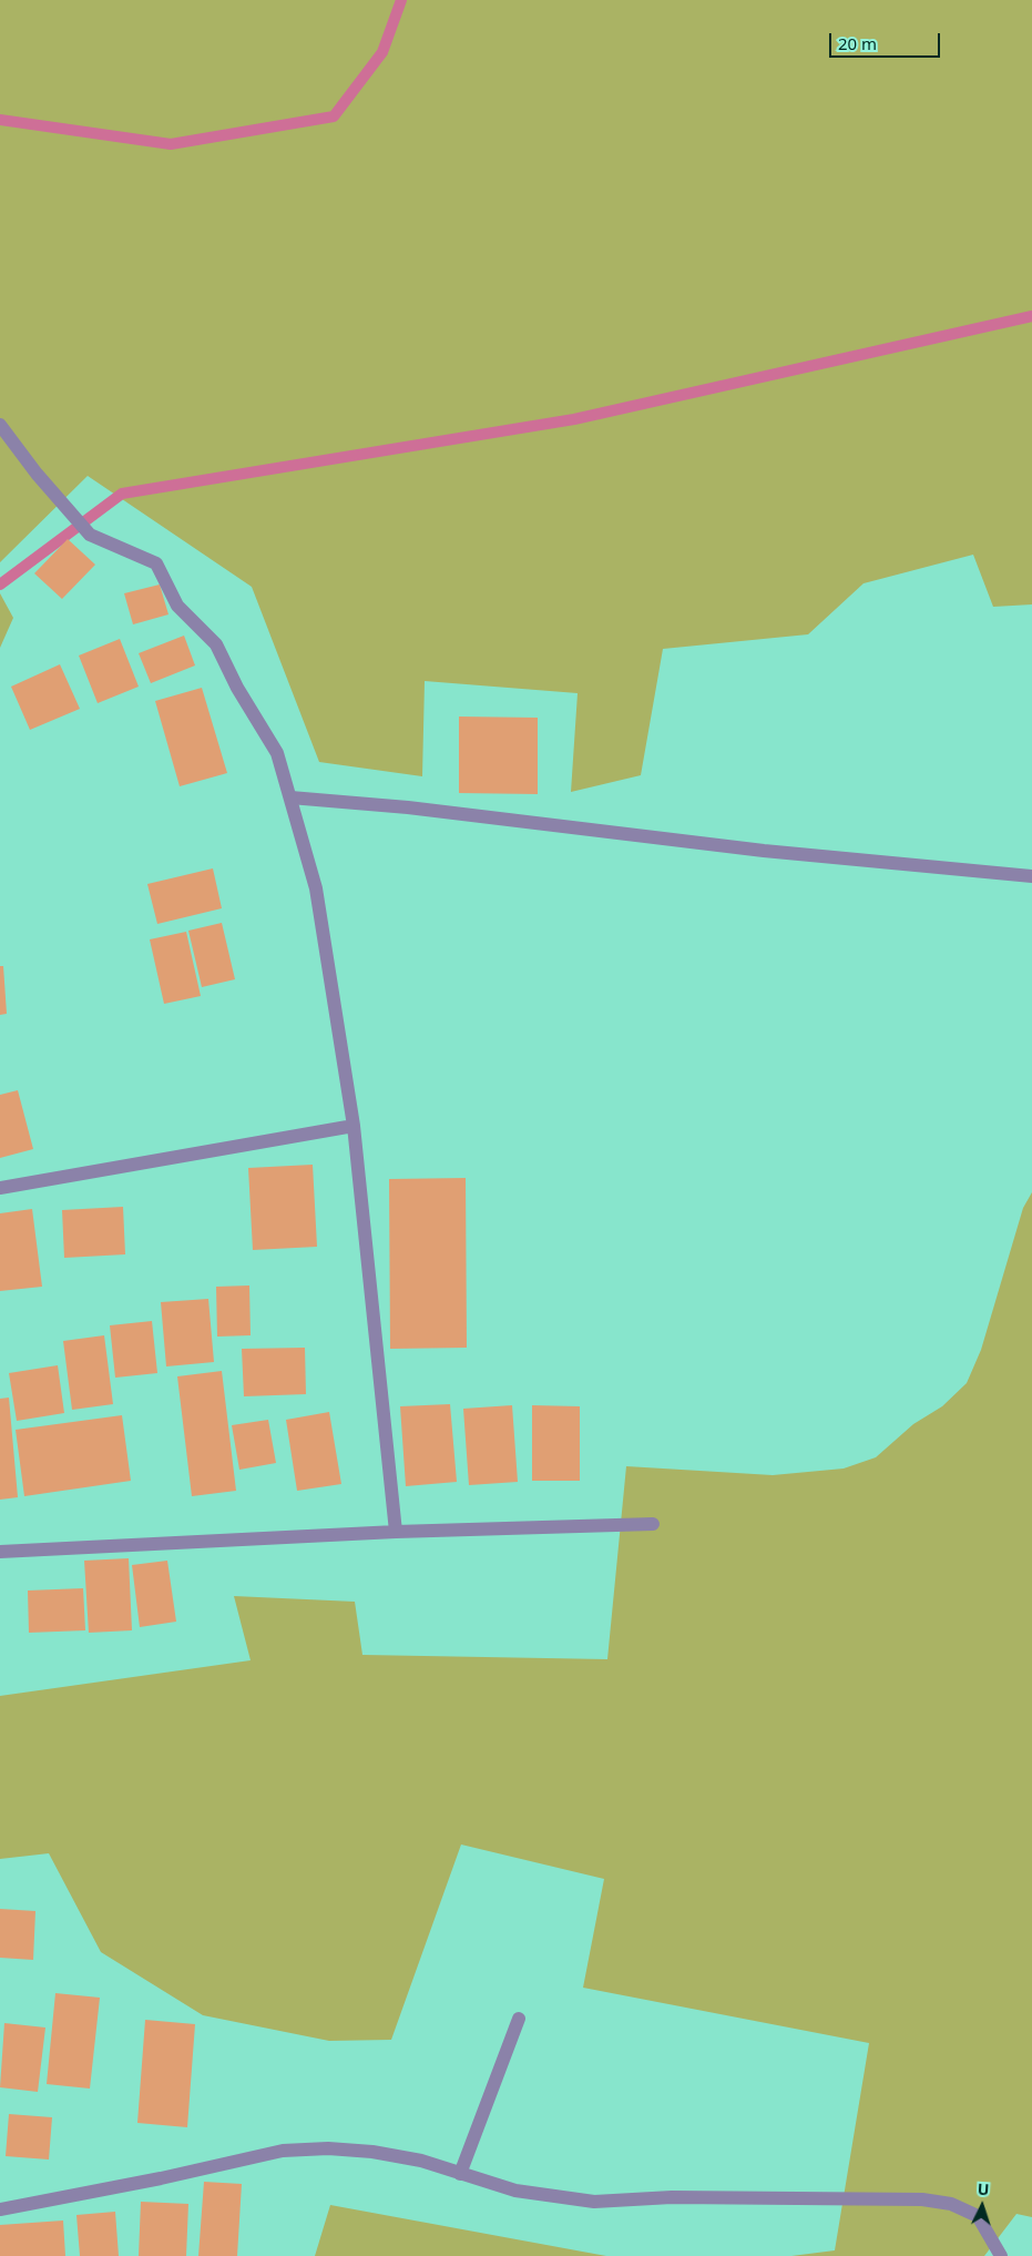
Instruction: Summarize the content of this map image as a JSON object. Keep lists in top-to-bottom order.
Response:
{
  "scale_bar": "20 m",
  "north": "top"
}
